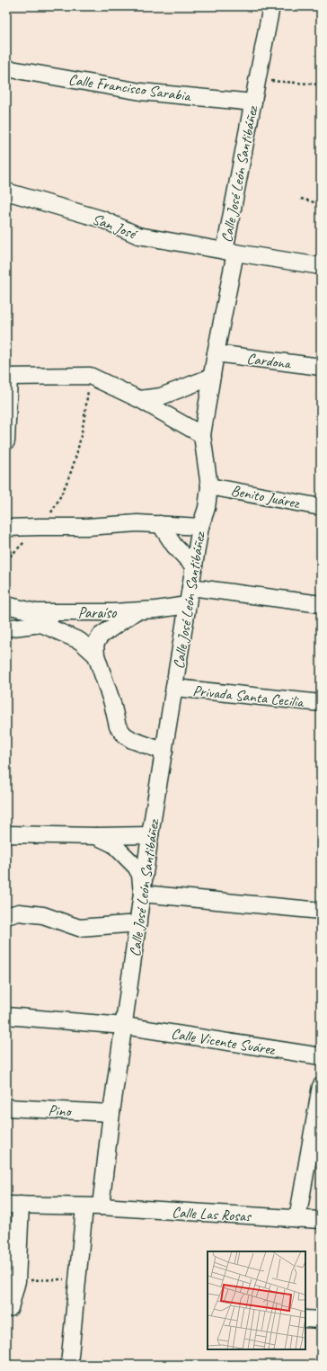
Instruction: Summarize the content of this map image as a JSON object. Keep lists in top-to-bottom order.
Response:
{
  "streets": {
    "street": [
      "Calle Francisco Sarabia",
      "Calle José León Santibáñez",
      "San José",
      "Cardona",
      "Benito Juárez",
      "Paraíso",
      "Privada Santa Cecilia",
      "Calle Vicente Suárez",
      "Pino",
      "Calle Las Rosas"
    ]
  },
  "crossings": [
    ["Calle Francisco Sarabia", "Calle José León Santibáñez"],
    ["Calle José León Santibáñez", "San José"],
    ["Calle José León Santibáñez", "Cardona"],
    ["Calle José León Santibáñez", "Benito Juárez"],
    ["Calle José León Santibáñez", "Paraíso"],
    ["Calle José León Santibáñez", "Privada Santa Cecilia"],
    ["Calle José León Santibáñez", "Calle Vicente Suárez"],
    ["Calle José León Santibáñez", "Pino"],
    ["Calle José León Santibáñez", "Calle Las Rosas"]
  ]
}
